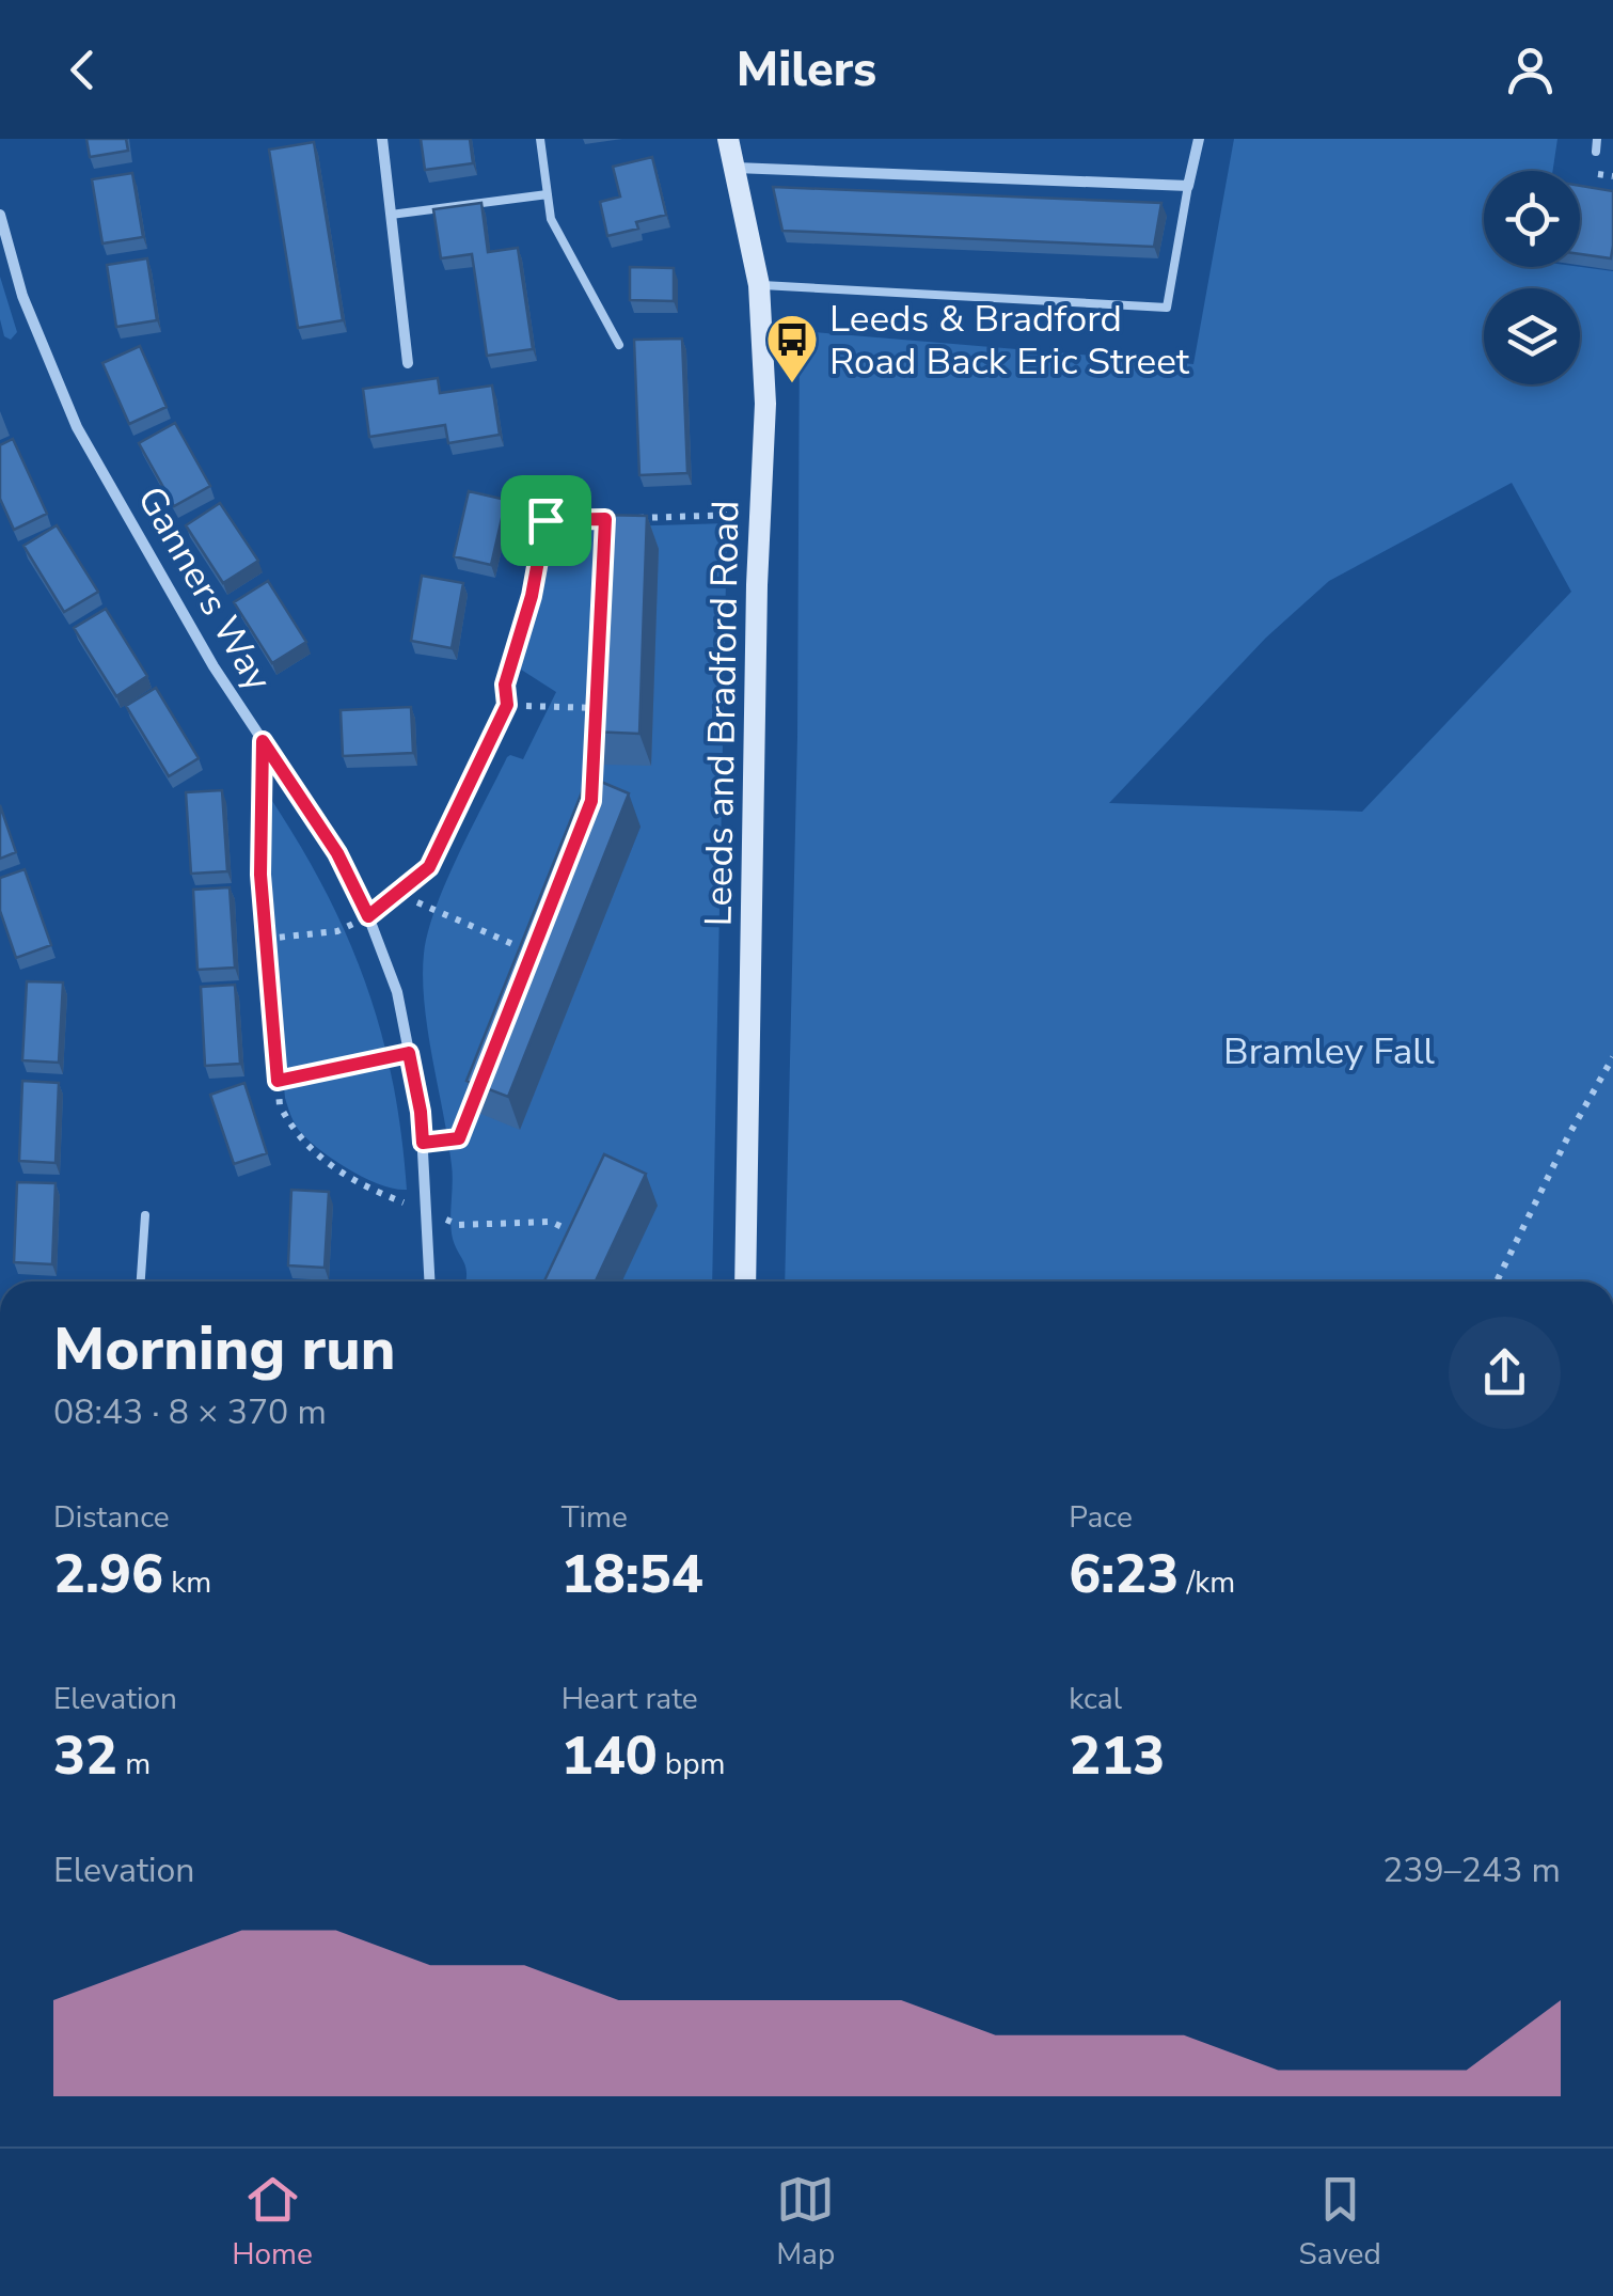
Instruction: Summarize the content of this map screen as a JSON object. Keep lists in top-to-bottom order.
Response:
{
  "streets": {
    "main road": ["Leeds and Bradford Road"],
    "street": ["Ganners Way"]
  },
  "parks": ["Bramley Fall"],
  "places": {
    "bus stop": ["Leeds & Bradford Road Back Eric Street"]
  },
  "page": {
    "header": "Milers",
    "heading": ["Morning run", "08:43 · 8 × 370 m"],
    "stats": [
      ["Distance", "2.96 km"],
      ["Time", "18:54"],
      ["Pace", "6:23 /km"],
      ["Elevation", "32 m"],
      ["Heart rate", "140 bpm"],
      ["kcal", "213"]
    ],
    "chart": ["Elevation", "239–243 m"],
    "tabs": ["Home", "Map", "Saved"]
  }
}
